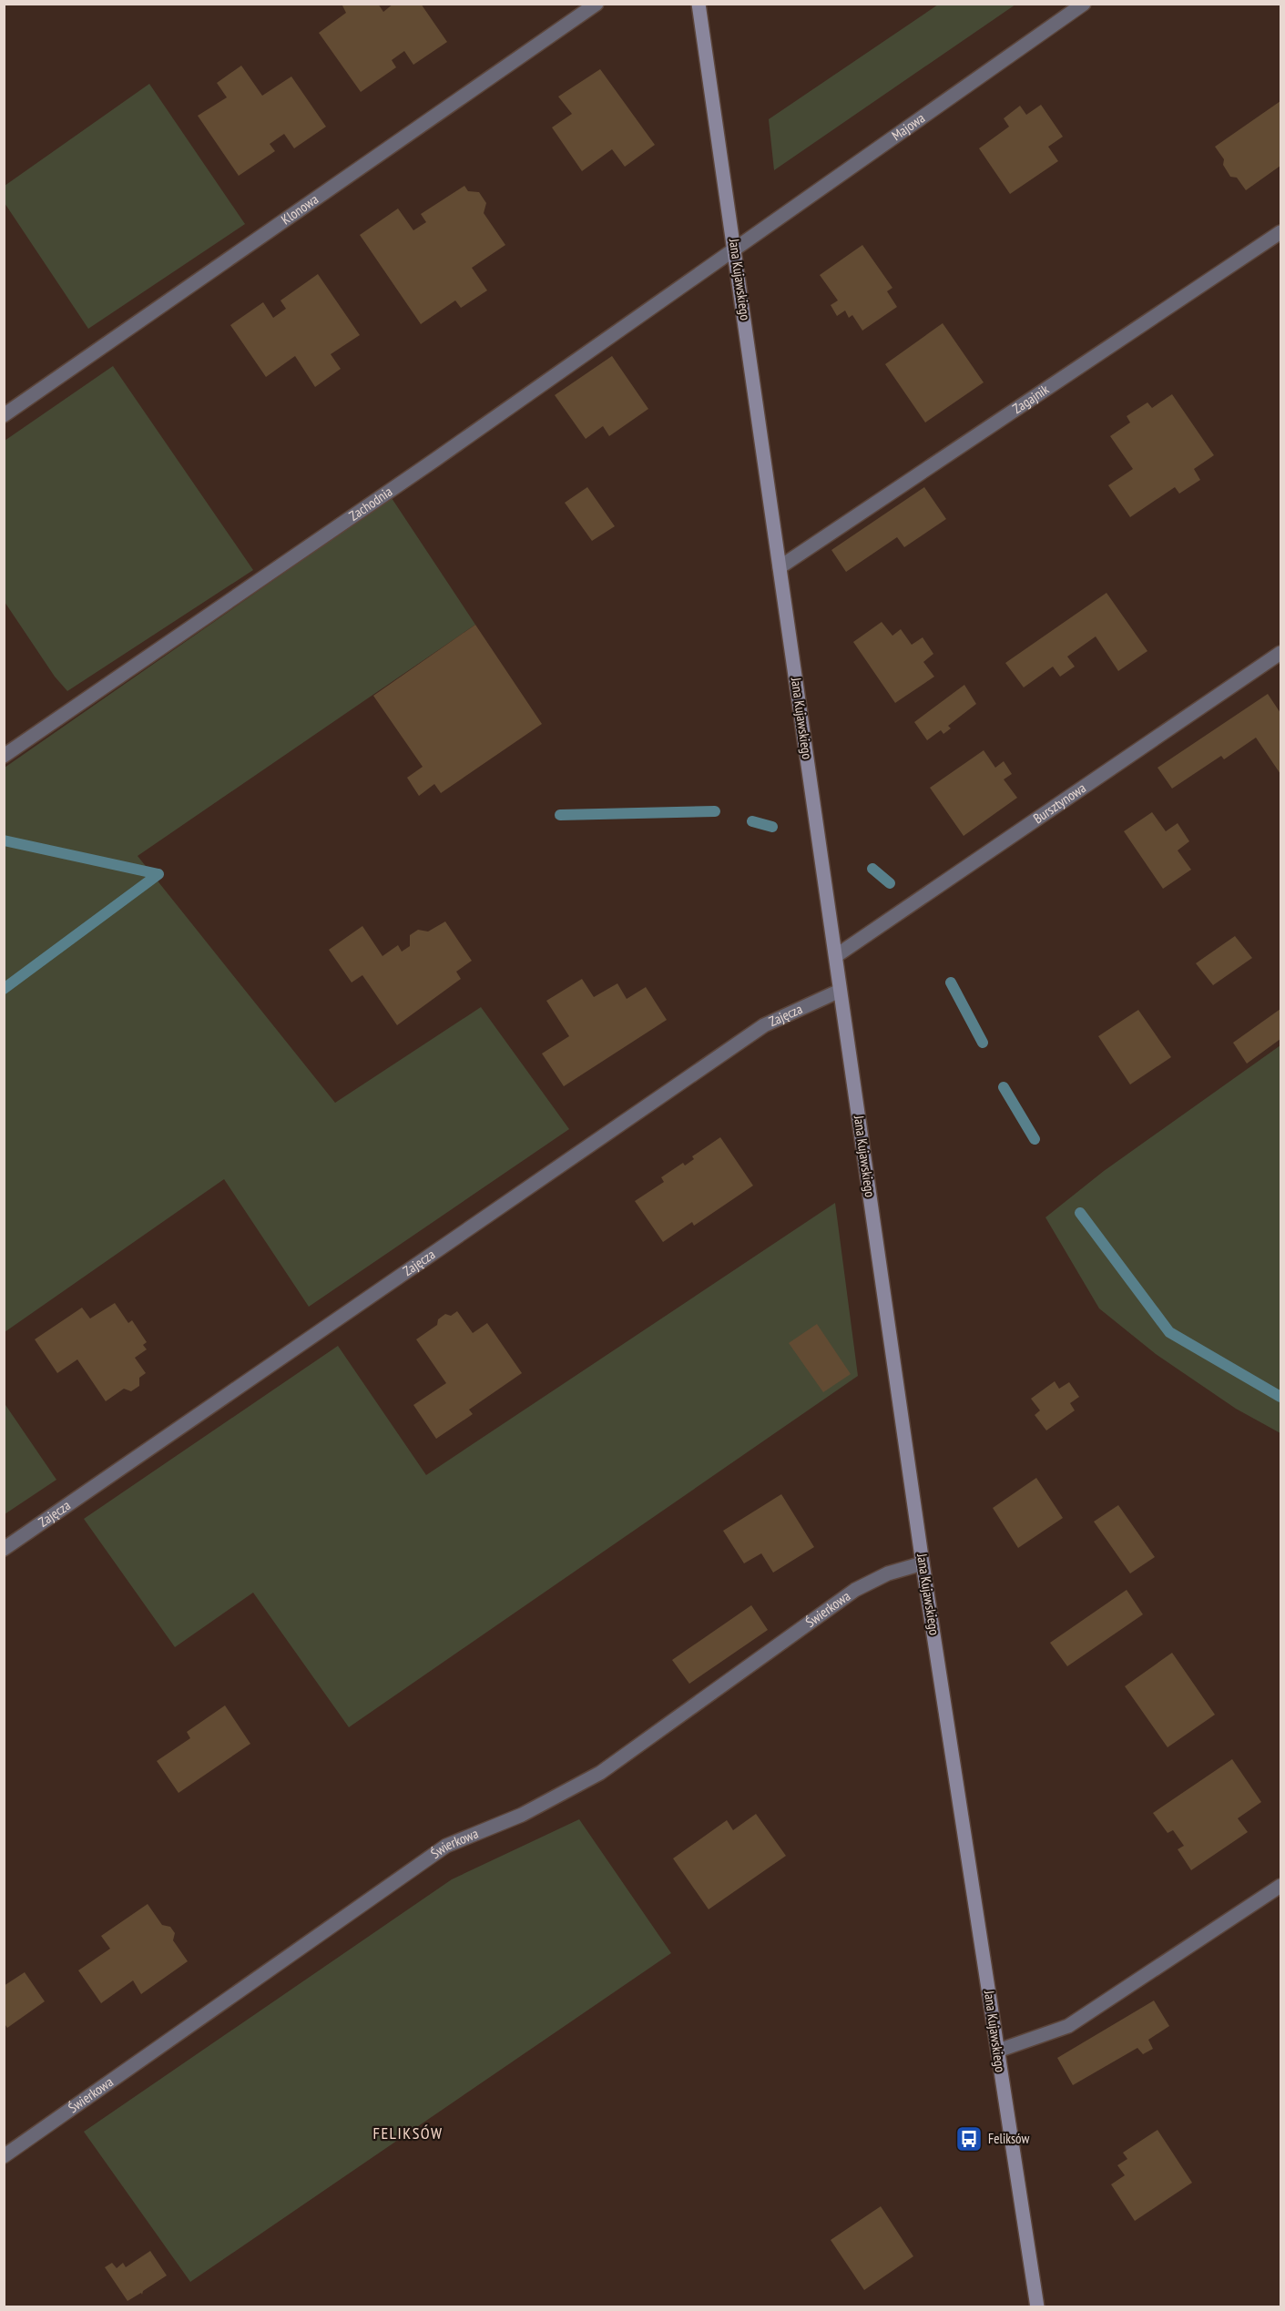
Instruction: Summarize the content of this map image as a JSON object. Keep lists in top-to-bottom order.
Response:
{
  "streets": {
    "main road": ["Jana Kujawskiego"],
    "street": [
      "Majowa",
      "Klonowa",
      "Zagajnik",
      "Zachodnia",
      "Bursztynowa",
      "Zajęcza",
      "Świerkowa"
    ]
  },
  "crossings": [
    ["Majowa", "Jana Kujawskiego"],
    ["Majowa", "Zachodnia"],
    ["Jana Kujawskiego", "Zagajnik"],
    ["Jana Kujawskiego", "Zachodnia"],
    ["Jana Kujawskiego", "Bursztynowa"],
    ["Jana Kujawskiego", "Zajęcza"],
    ["Jana Kujawskiego", "Świerkowa"]
  ],
  "districts": ["FELIKSÓW"],
  "places": {
    "bus stop": ["Feliksów"]
  }
}
